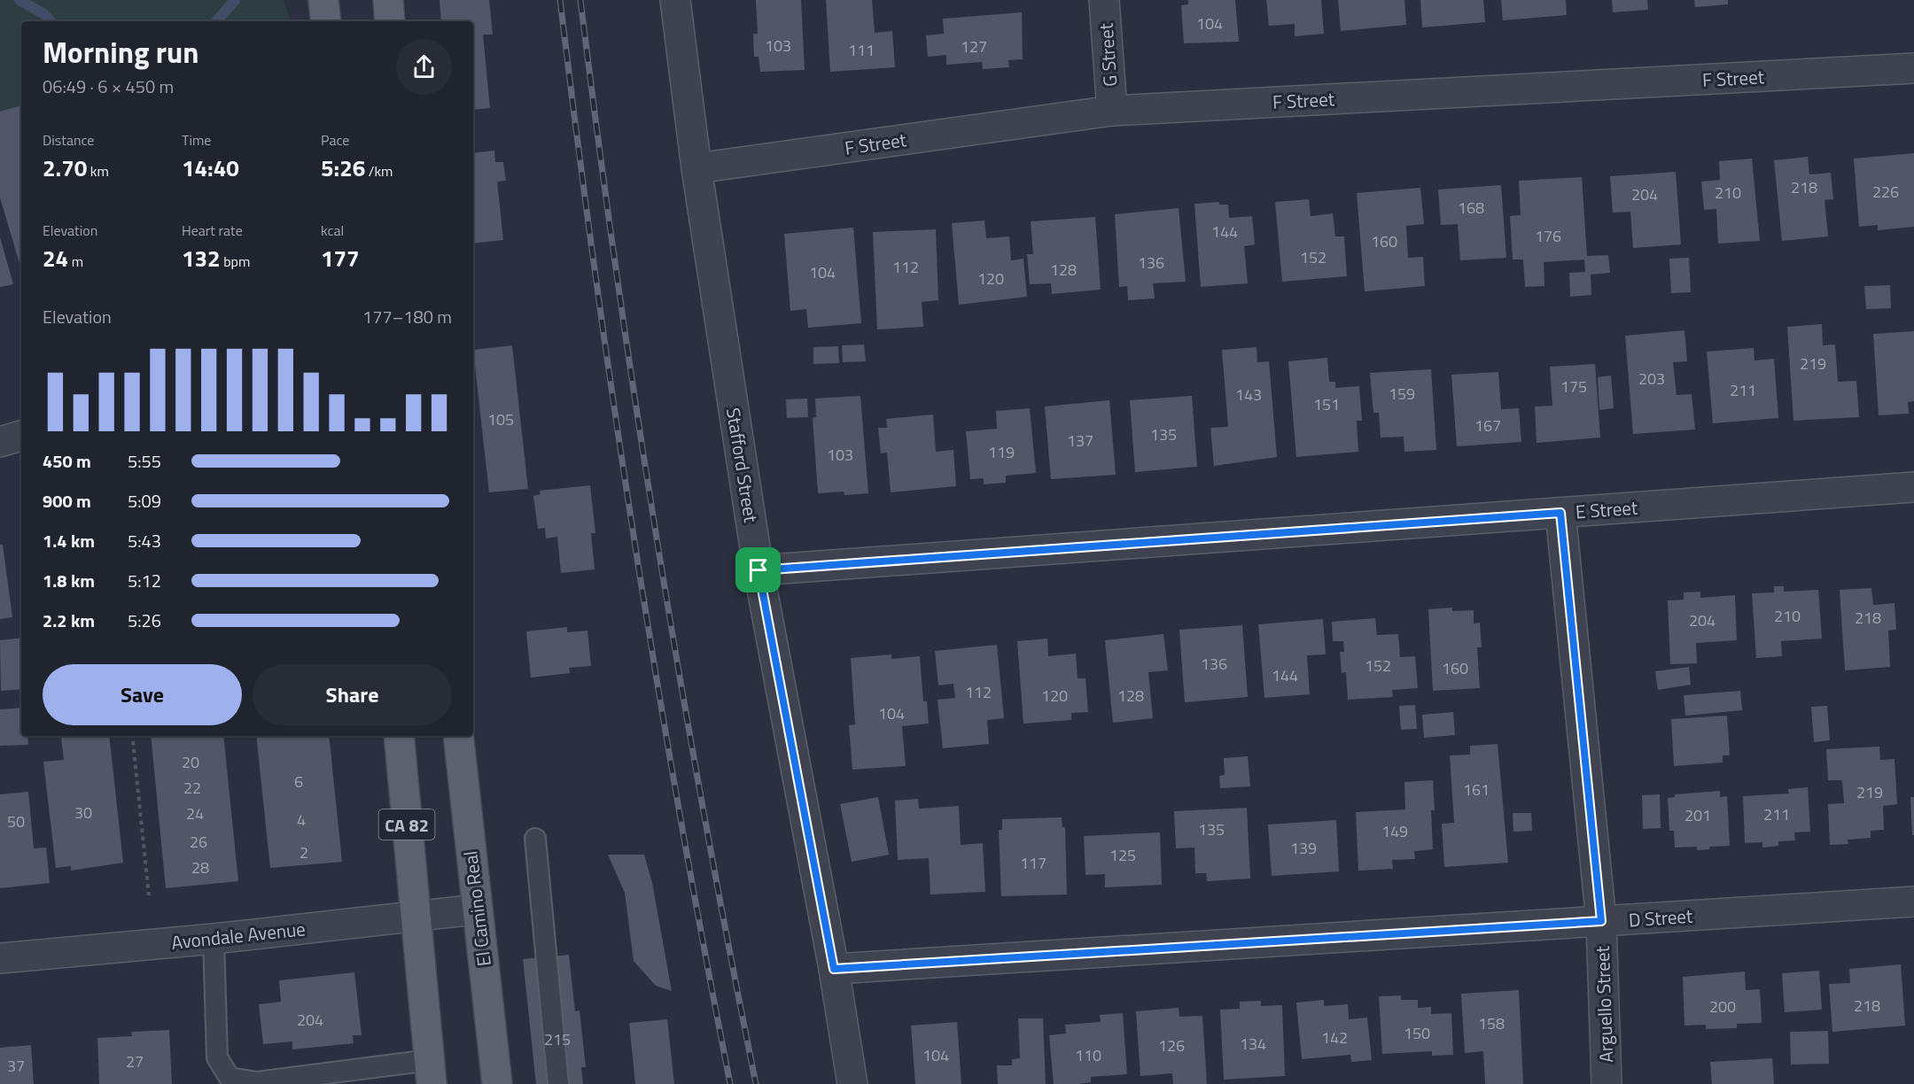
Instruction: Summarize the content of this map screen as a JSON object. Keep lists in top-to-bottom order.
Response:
{
  "streets": {
    "main road": ["CA 82", "El Camino Real"],
    "street": [
      "G Street",
      "F Street",
      "Stafford Street",
      "E Street",
      "D Street",
      "Avondale Avenue",
      "Arguello Street"
    ]
  },
  "crossings": [
    ["G Street", "F Street"],
    ["F Street", "Stafford Street"],
    ["Stafford Street", "E Street"],
    ["Stafford Street", "D Street"],
    ["E Street", "Arguello Street"],
    ["CA 82", "Avondale Avenue"],
    ["El Camino Real", "Avondale Avenue"],
    ["D Street", "Arguello Street"]
  ],
  "house_numbers": [
    "104",
    "103",
    "127",
    "111",
    "218",
    "226",
    "210",
    "204",
    "168",
    "144",
    "176",
    "160",
    "152",
    "136",
    "112",
    "128",
    "104",
    "120",
    "219",
    "203",
    "175",
    "211",
    "159",
    "143",
    "151",
    "105",
    "167",
    "135",
    "137",
    "119",
    "103",
    "210",
    "218",
    "204",
    "136",
    "152",
    "160",
    "144",
    "112",
    "120",
    "128",
    "104",
    "20",
    "6",
    "22",
    "161",
    "219",
    "30",
    "24",
    "211",
    "201",
    "4",
    "50",
    "135",
    "149",
    "26",
    "139",
    "2",
    "125",
    "117",
    "28",
    "218",
    "200",
    "204",
    "158",
    "150",
    "142",
    "215",
    "134",
    "126",
    "104",
    "110",
    "27",
    "37"
  ],
  "page": {
    "heading": ["Morning run", "06:49 · 6 × 450 m"],
    "stats": [
      ["Distance", "2.70 km"],
      ["Time", "14:40"],
      ["Pace", "5:26 /km"],
      ["Elevation", "24 m"],
      ["Heart rate", "132 bpm"],
      ["kcal", "177"]
    ],
    "chart": ["Elevation", "177–180 m"],
    "list": [
      {
        "name": "450 m",
        "note": "5:55"
      },
      {
        "name": "900 m",
        "note": "5:09"
      },
      {
        "name": "1.4 km",
        "note": "5:43"
      },
      {
        "name": "1.8 km",
        "note": "5:12"
      },
      {
        "name": "2.2 km",
        "note": "5:26"
      }
    ],
    "buttons": ["Save", "Share"]
  }
}
